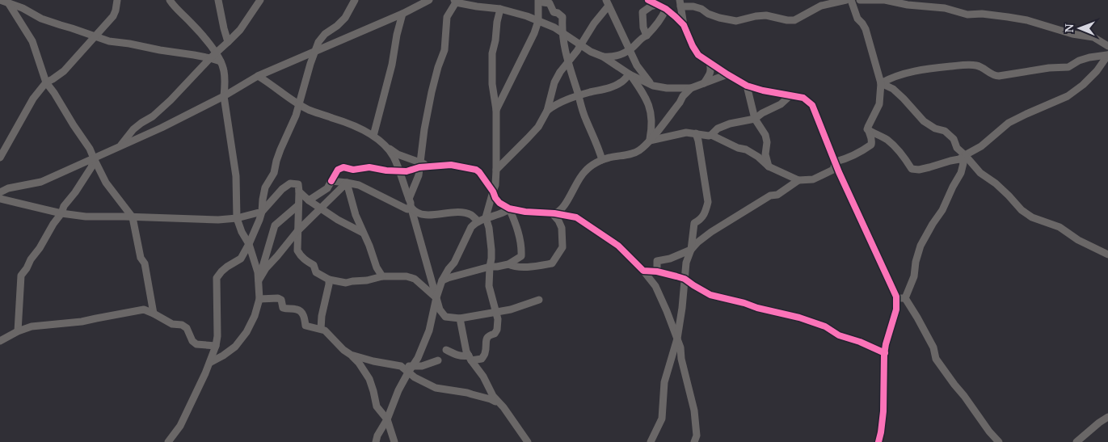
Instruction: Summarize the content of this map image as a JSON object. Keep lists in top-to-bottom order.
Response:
{
  "north": "left"
}
